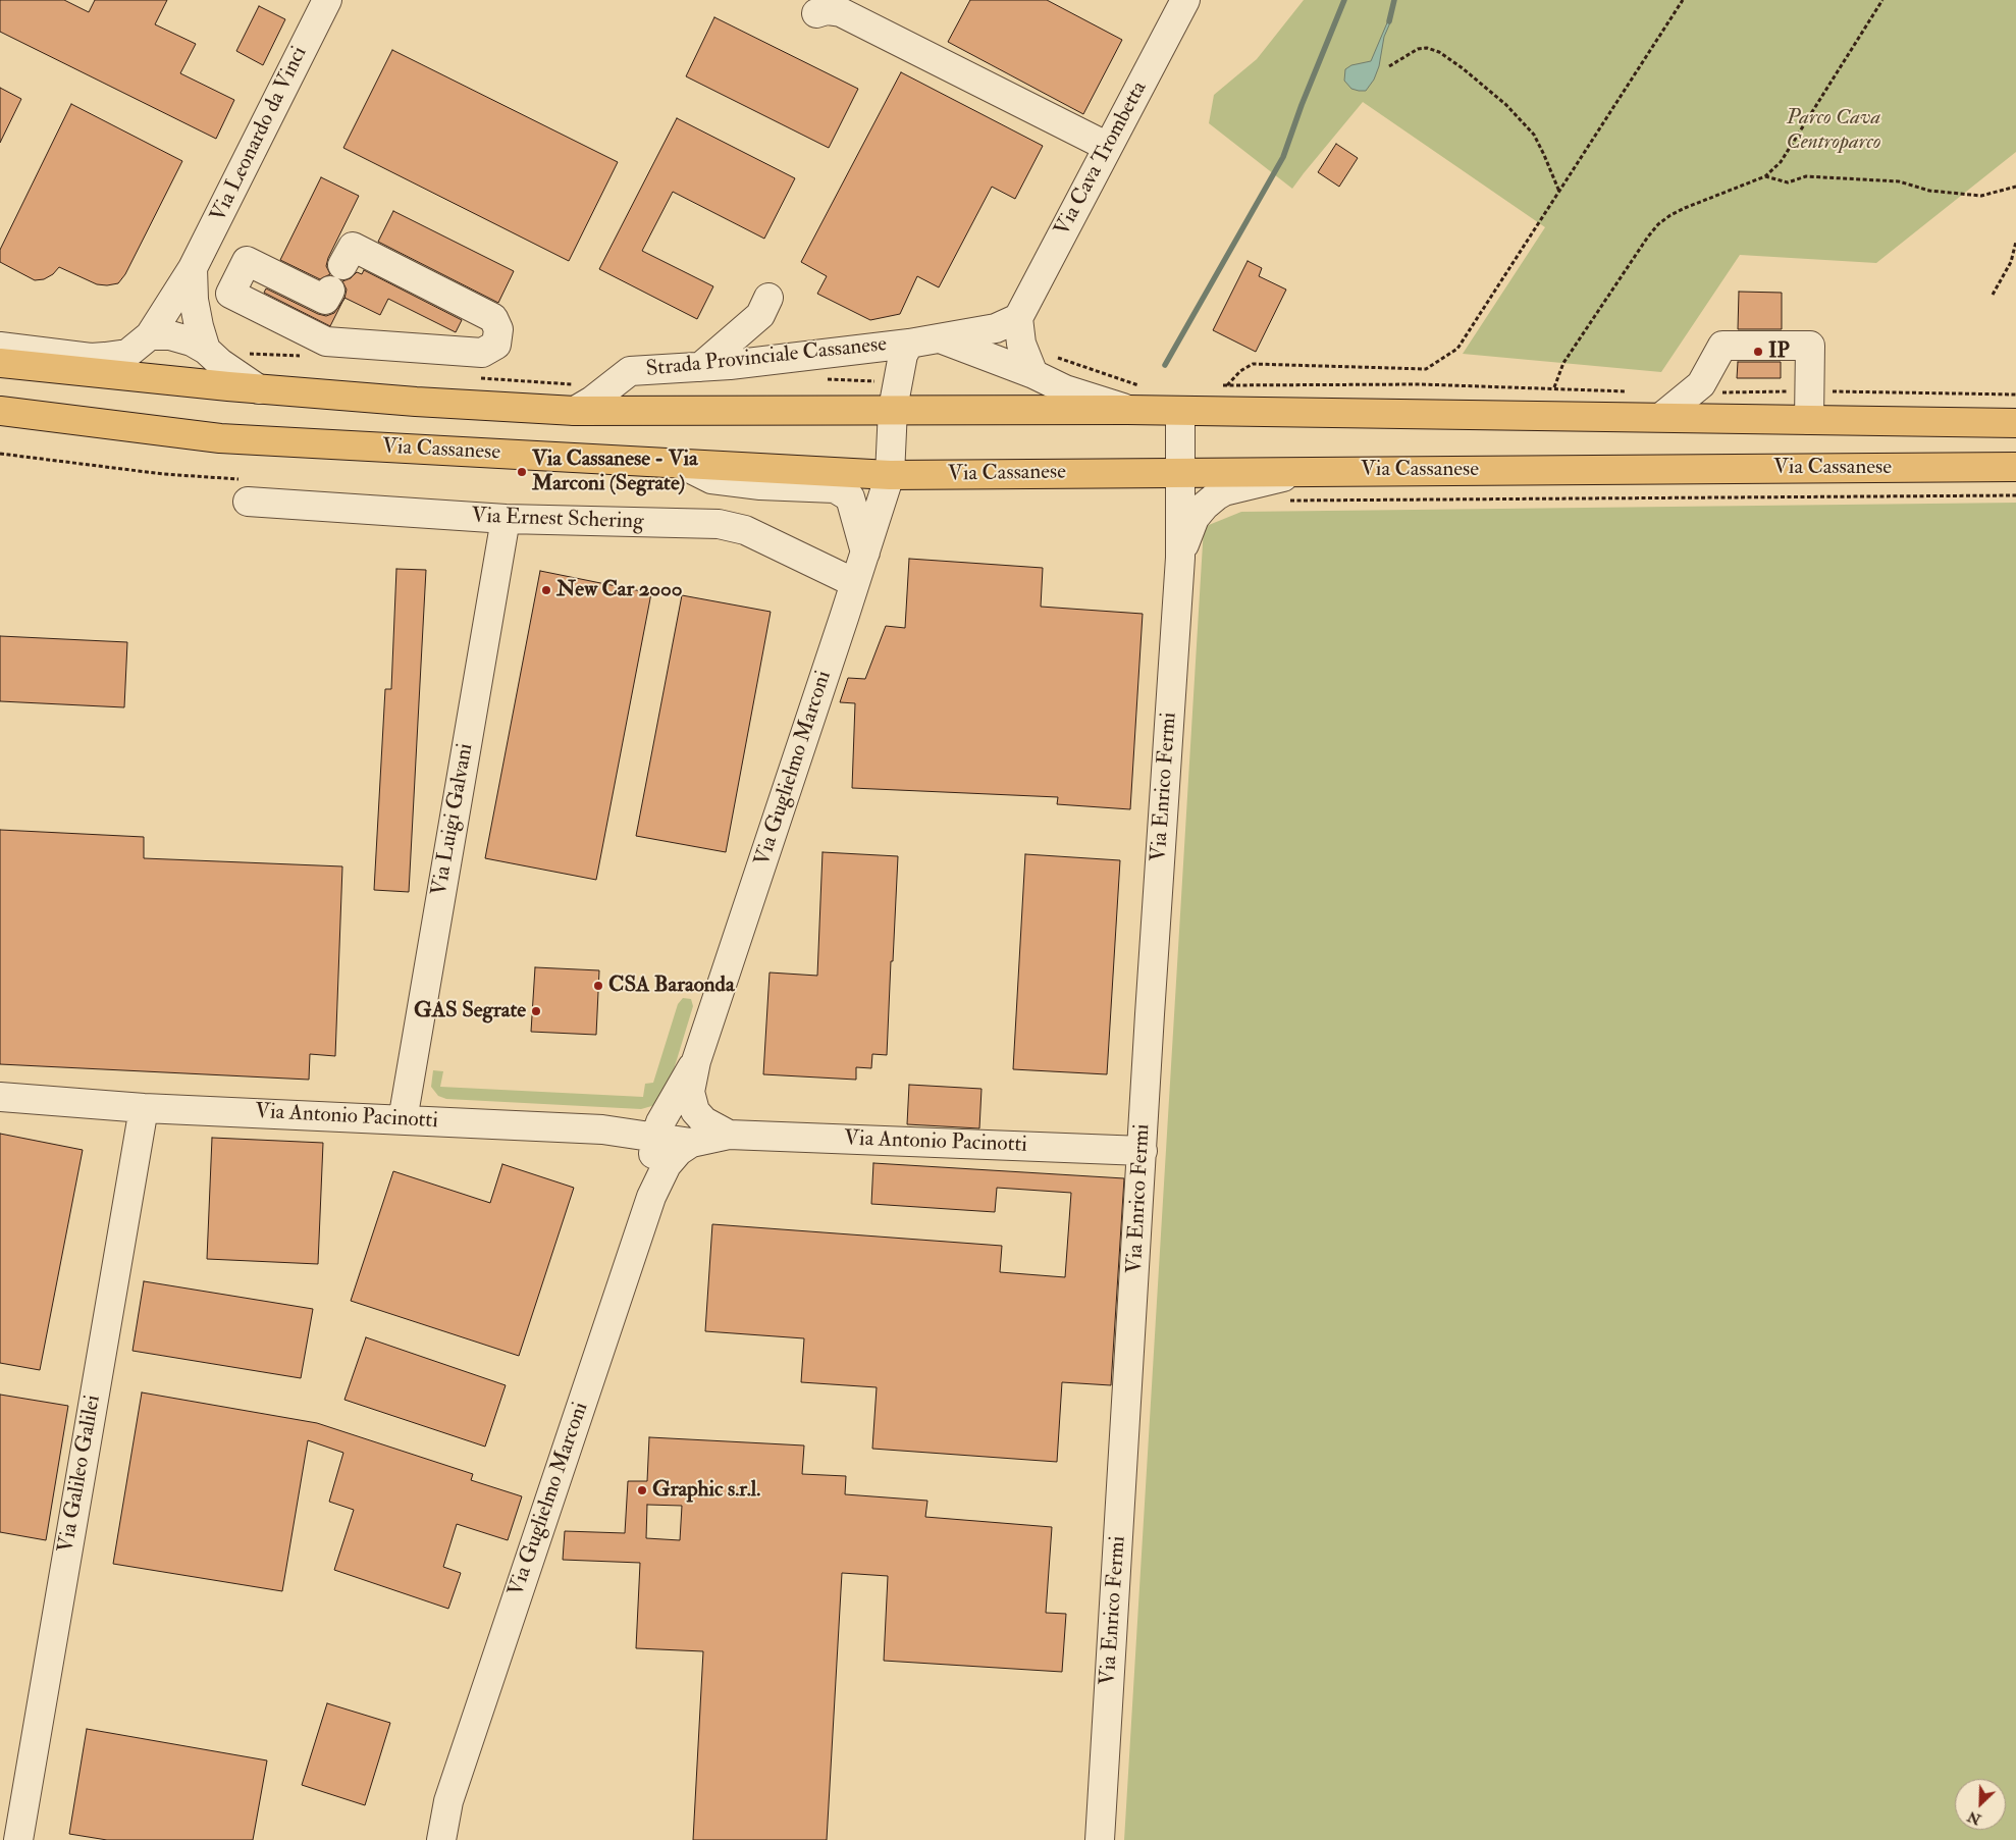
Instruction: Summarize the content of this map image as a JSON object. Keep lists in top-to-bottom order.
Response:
{
  "streets": {
    "main road": ["Via Cassanese"],
    "street": [
      "Via Leonardo da Vinci",
      "Via Cava Trombetta",
      "Strada Provinciale Cassanese",
      "Via Ernest Schering",
      "Via Guglielmo Marconi",
      "Via Enrico Fermi",
      "Via Luigi Galvani",
      "Via Antonio Pacinotti",
      "Via Galileo Galilei"
    ]
  },
  "crossings": [
    ["Strada Provinciale Cassanese", "Via Cassanese"],
    ["Strada Provinciale Cassanese", "Via Guglielmo Marconi"],
    ["Via Cassanese", "Via Guglielmo Marconi"],
    ["Via Cassanese", "Via Enrico Fermi"],
    ["Via Ernest Schering", "Via Guglielmo Marconi"],
    ["Via Ernest Schering", "Via Luigi Galvani"],
    ["Via Guglielmo Marconi", "Via Antonio Pacinotti"],
    ["Via Enrico Fermi", "Via Antonio Pacinotti"],
    ["Via Luigi Galvani", "Via Antonio Pacinotti"],
    ["Via Antonio Pacinotti", "Via Galileo Galilei"]
  ],
  "parks": ["Parco Cava Centroparco"],
  "places": [
    "IP",
    "Via Cassanese - Via Marconi (Segrate)",
    "New Car 2000",
    "CSA Baraonda",
    "GAS Segrate",
    "Graphic s.r.l."
  ],
  "north": "bottom left"
}
